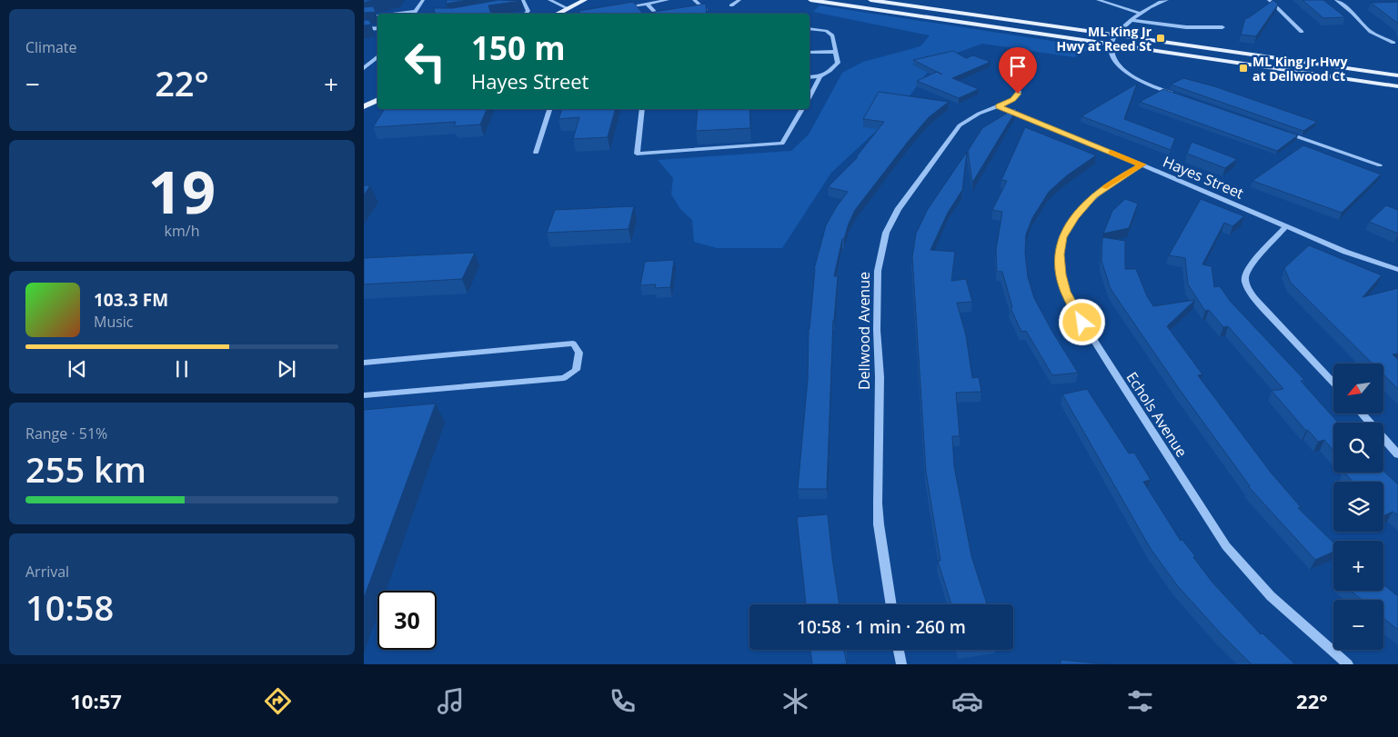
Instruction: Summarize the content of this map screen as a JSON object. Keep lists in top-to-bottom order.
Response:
{
  "streets": {
    "street": ["Hayes Street", "Dellwood Avenue", "Echols Avenue"]
  },
  "crossings": [
    ["Hayes Street", "Dellwood Avenue"],
    ["Hayes Street", "Echols Avenue"]
  ],
  "places": {
    "transit": ["ML King Jr Hwy at Reed St", "ML King Jr Hwy at Dellwood Ct"]
  },
  "north": "bottom left",
  "page": {
    "tile": [
      "Climate",
      ["19", "km/h"],
      ["Range · 51%", "255 km"],
      ["Arrival", "10:58"]
    ],
    "turn": ["150 m", "Hayes Street"],
    "heat": ["−", "22°", "+"],
    "song": ["103.3 FM", "Music"],
    "map_buttons": ["+", "−"],
    "limit": "30",
    "trip": "10:58 · 1 min · 260 m",
    "tabs": ["10:57", "22°"]
  }
}
